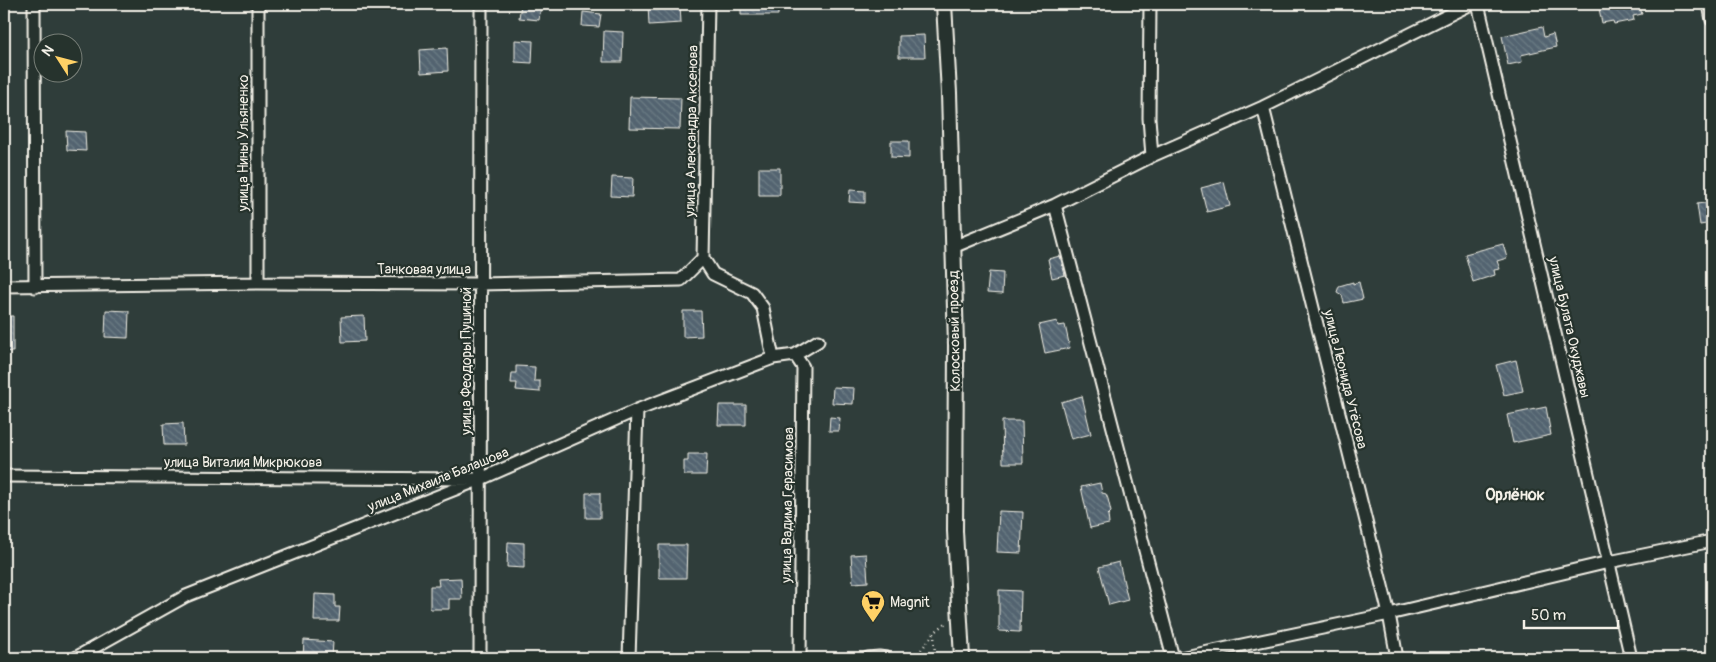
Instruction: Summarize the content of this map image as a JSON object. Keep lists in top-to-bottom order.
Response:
{
  "streets": {
    "street": [
      "улица Александра Аксенова",
      "улица Нины Ульяненко",
      "Танковая улица",
      "улица Булата Окуджавы",
      "Колосковый проезд",
      "улица Феодоры Пушиной",
      "улица Леонида Утёсова",
      "улица Виталия Микрюкова",
      "улица Михаила Балашова",
      "улица Вадима Герасимова"
    ]
  },
  "crossings": [
    ["улица Александра Аксенова", "Танковая улица"],
    ["улица Нины Ульяненко", "Танковая улица"],
    ["Танковая улица", "улица Феодоры Пушиной"],
    ["улица Феодоры Пушиной", "улица Виталия Микрюкова"],
    ["улица Феодоры Пушиной", "улица Михаила Балашова"],
    ["улица Виталия Микрюкова", "улица Михаила Балашова"],
    ["улица Михаила Балашова", "улица Вадима Герасимова"]
  ],
  "districts": ["Орлёнок"],
  "places": {
    "supermarket": ["Magnit"]
  },
  "scale_bar": "50 m",
  "north": "top left"
}
